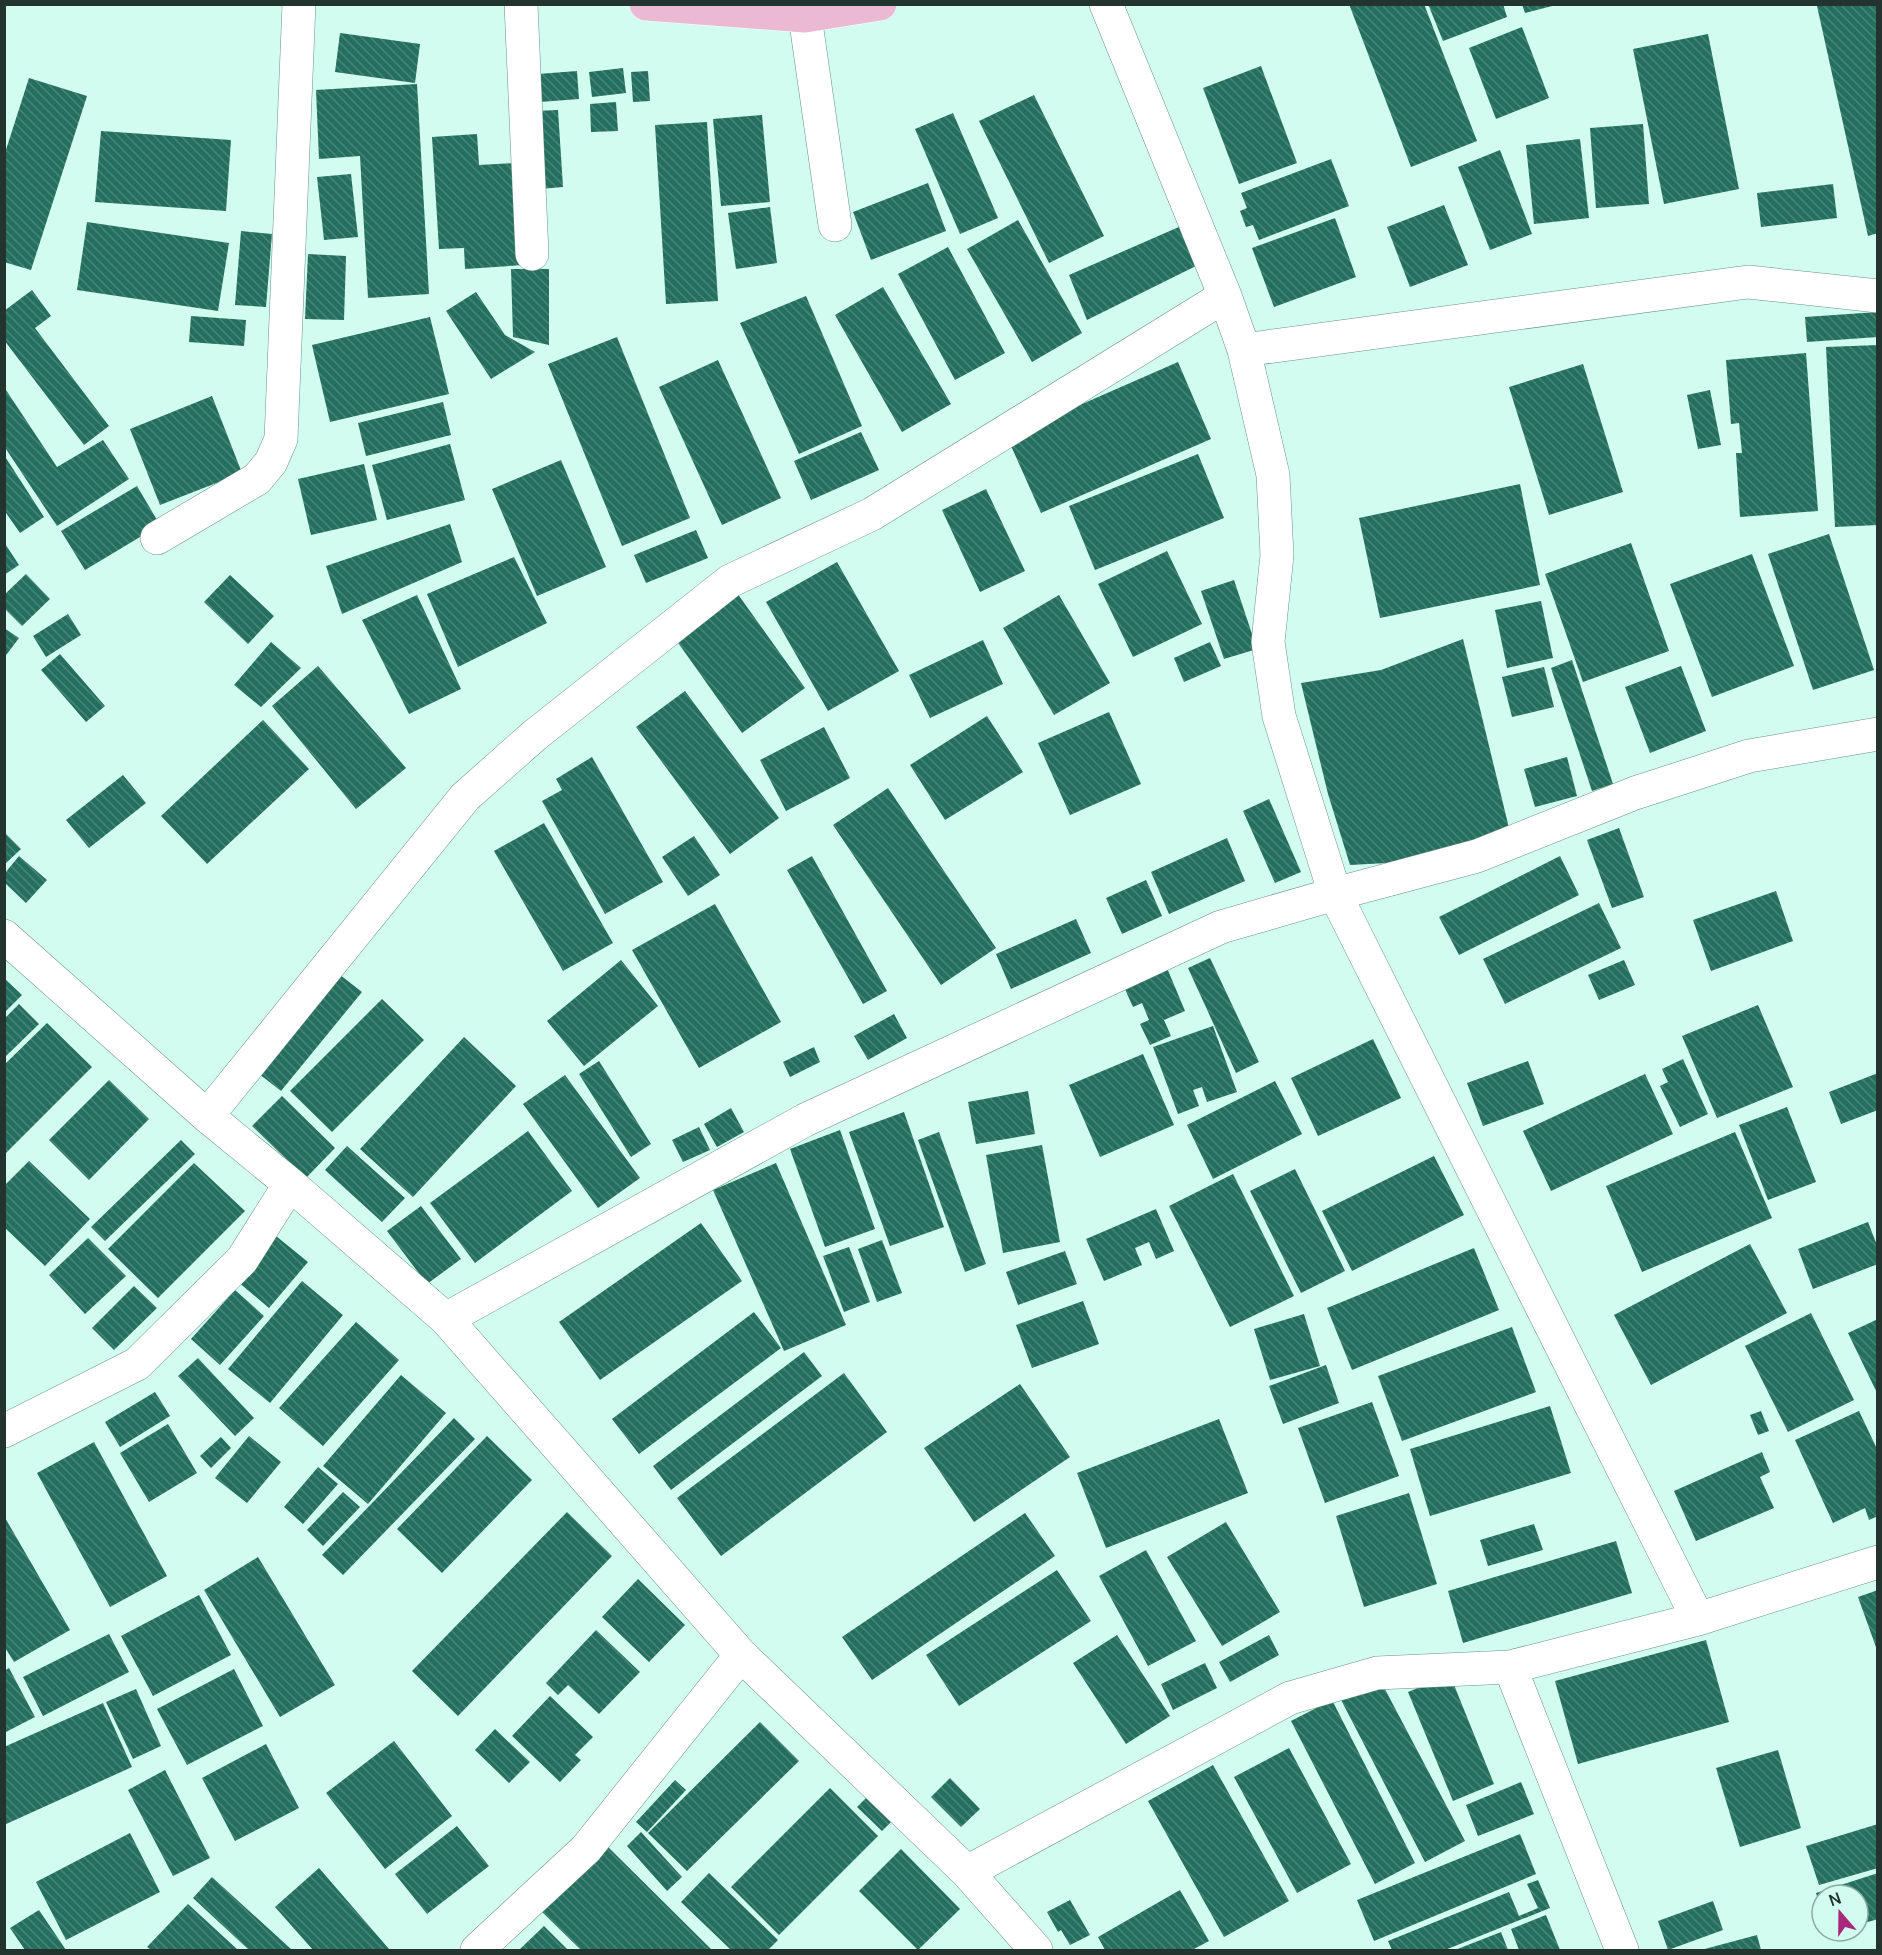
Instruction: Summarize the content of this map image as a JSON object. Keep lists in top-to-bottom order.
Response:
{
  "north": "top"
}
